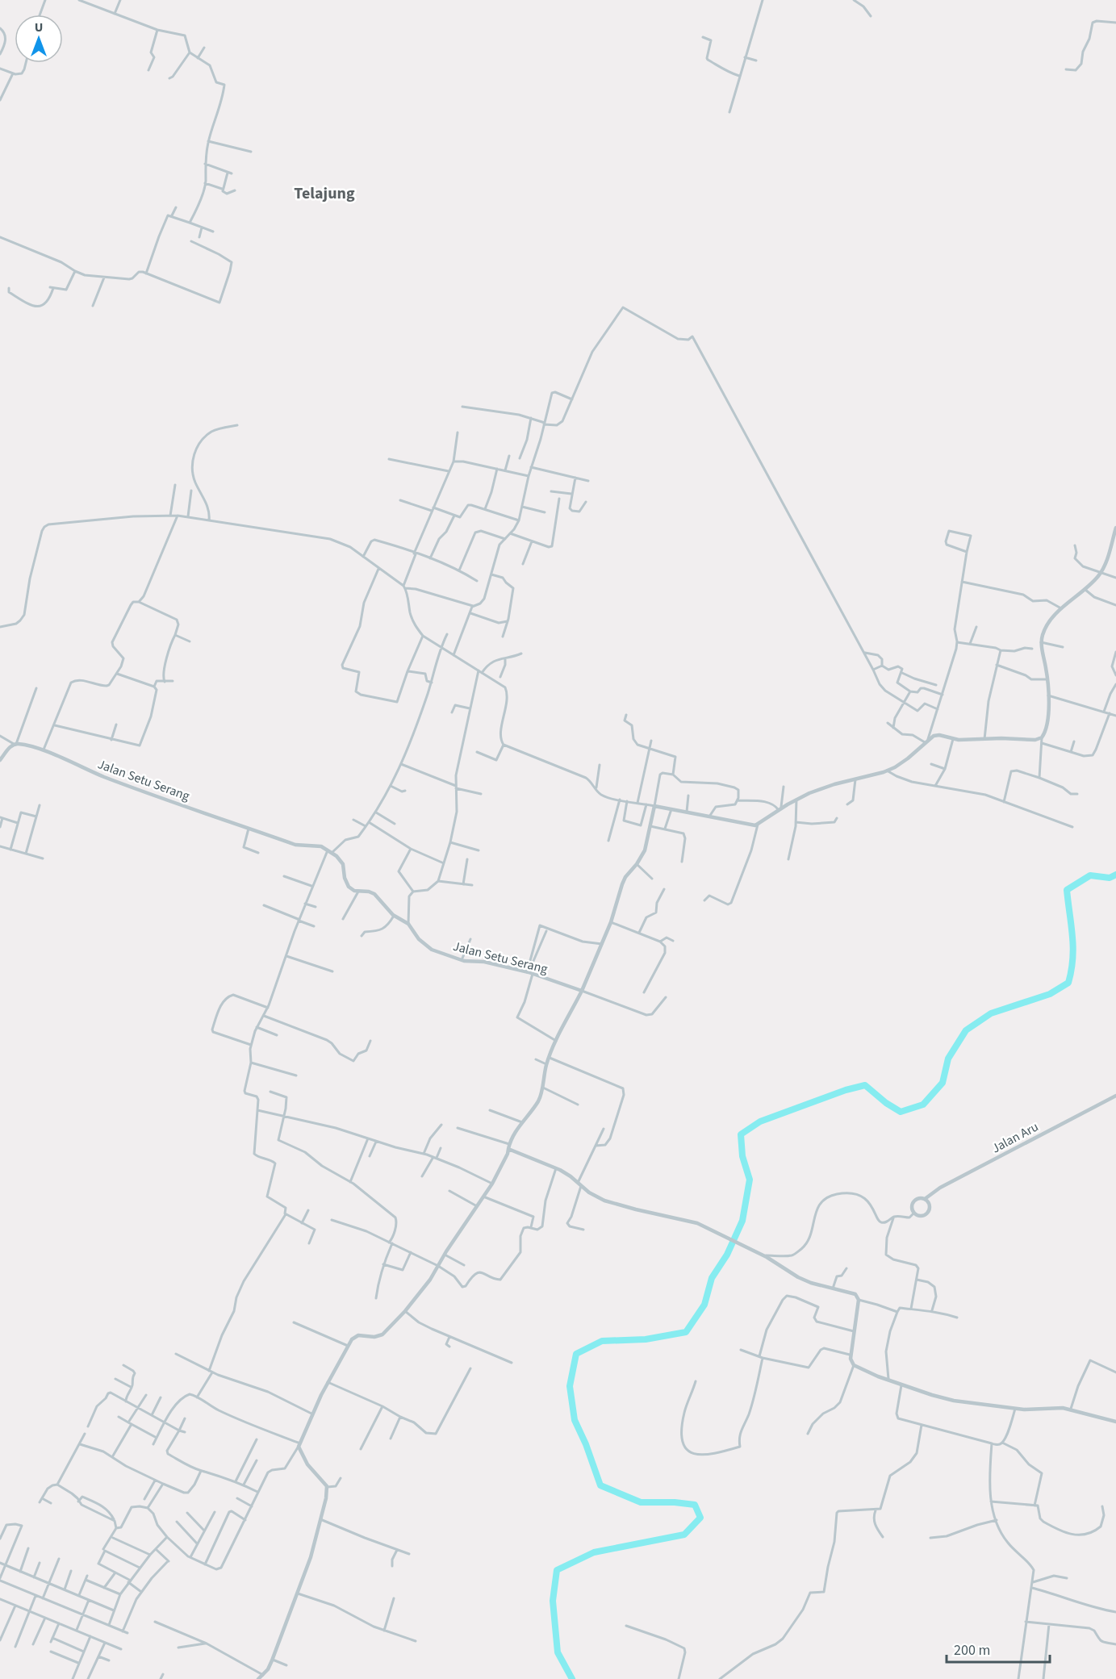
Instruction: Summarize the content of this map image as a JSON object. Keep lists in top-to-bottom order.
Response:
{
  "streets": {
    "street": ["Jalan Setu Serang", "Jalan Aru"]
  },
  "districts": ["Telajung"],
  "scale_bar": "200 m",
  "north": "top"
}
